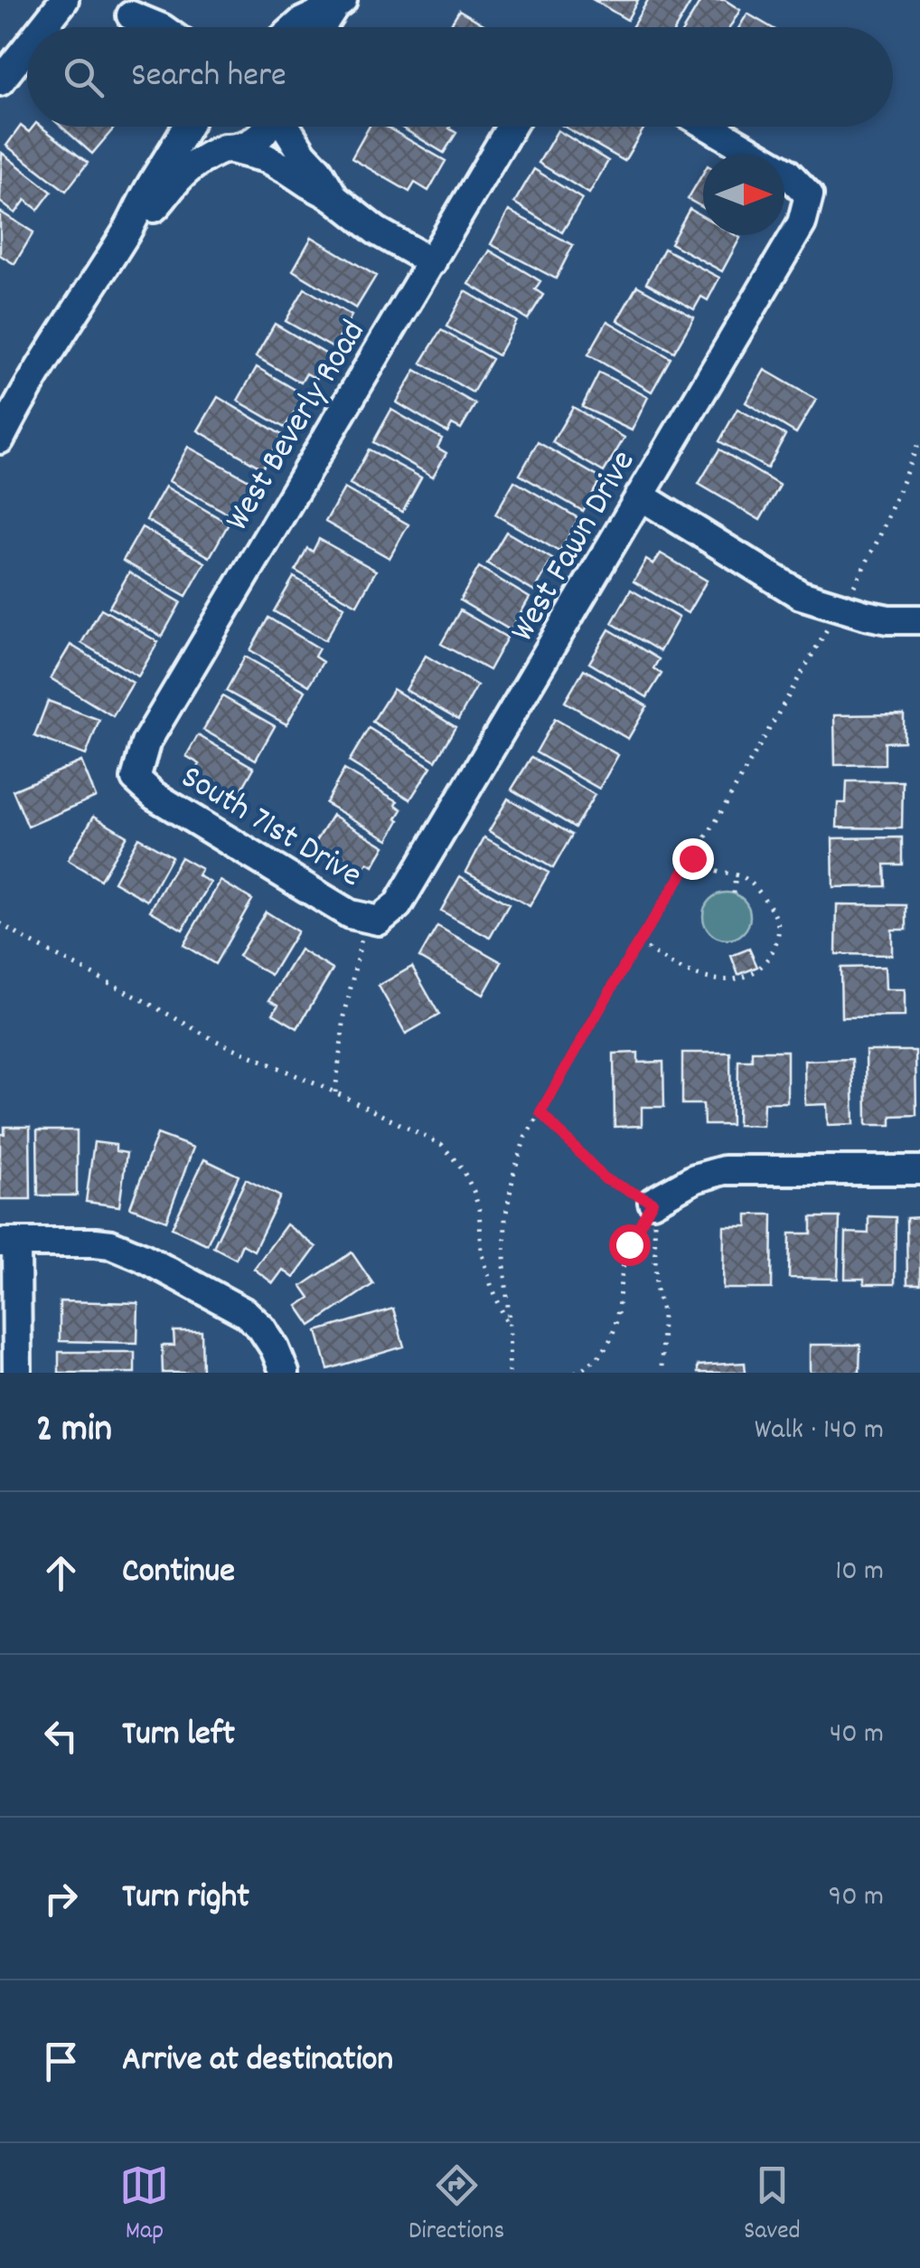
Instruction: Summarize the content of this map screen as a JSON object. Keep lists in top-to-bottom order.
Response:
{
  "streets": {
    "street": ["West Beverly Road", "West Fawn Drive", "South 71st Drive"]
  },
  "crossings": [
    ["West Beverly Road", "South 71st Drive"],
    ["West Fawn Drive", "South 71st Drive"]
  ],
  "north": "right",
  "page": {
    "search": "Search here",
    "heading": ["2 min", "Walk · 140 m"],
    "list": [
      ["Continue", "10 m"],
      ["Turn left", "40 m"],
      ["Turn right", "90 m"],
      "Arrive at destination"
    ],
    "nav": ["Map", "Directions", "Saved"]
  }
}
